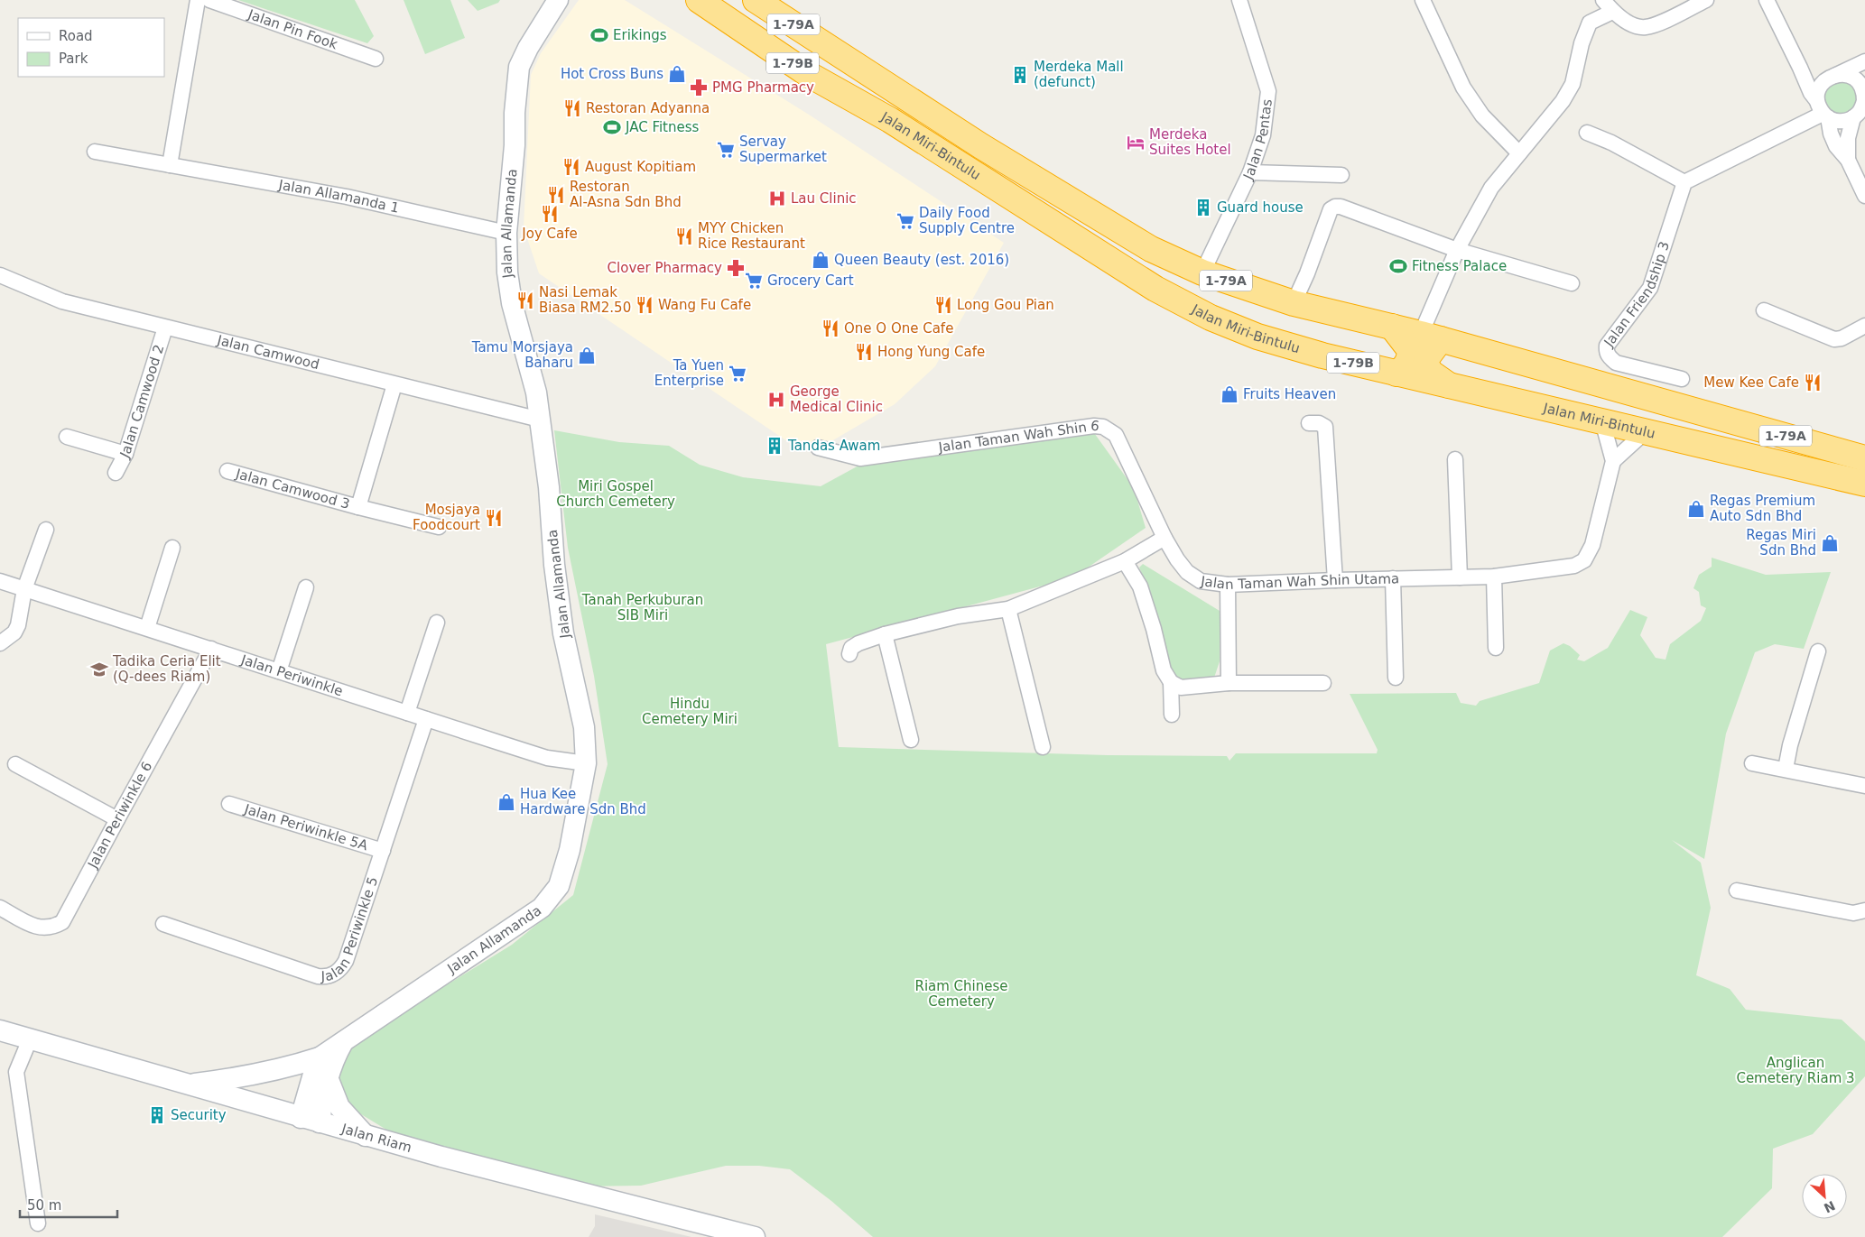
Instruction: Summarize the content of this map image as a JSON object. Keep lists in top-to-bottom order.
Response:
{
  "streets": {
    "highway": ["1-79A", "1-79B", "Jalan Miri-Bintulu"],
    "street": [
      "Jalan Pin Fook",
      "Jalan Pentas",
      "Jalan Allamanda 1",
      "Jalan Allamanda",
      "Jalan Friendship 3",
      "Jalan Camwood",
      "Jalan Camwood 2",
      "Jalan Taman Wah Shin 6",
      "Jalan Camwood 3",
      "Jalan Taman Wah Shin Utama",
      "Jalan Periwinkle",
      "Jalan Periwinkle 6",
      "Jalan Periwinkle 5A",
      "Jalan Periwinkle 5",
      "Jalan Riam"
    ]
  },
  "crossings": [
    ["Jalan Pentas", "Jalan Miri-Bintulu"],
    ["Jalan Miri-Bintulu", "Jalan Taman Wah Shin Utama"],
    ["Jalan Allamanda 1", "Jalan Allamanda"],
    ["Jalan Allamanda", "Jalan Camwood"],
    ["Jalan Allamanda", "Jalan Periwinkle"],
    ["Jalan Allamanda", "Jalan Riam"],
    ["Jalan Camwood", "Jalan Camwood 2"],
    ["Jalan Camwood", "Jalan Camwood 3"],
    ["Jalan Taman Wah Shin 6", "Jalan Taman Wah Shin Utama"],
    ["Jalan Periwinkle", "Jalan Periwinkle 6"],
    ["Jalan Periwinkle", "Jalan Periwinkle 5"],
    ["Jalan Periwinkle 5A", "Jalan Periwinkle 5"]
  ],
  "parks": [
    "Miri Gospel Church Cemetery",
    "Tanah Perkuburan SIB Miri",
    "Hindu Cemetery Miri",
    "Riam Chinese Cemetery",
    "Anglican Cemetery Riam 3"
  ],
  "places": {
    "sports": ["Erikings", "JAC Fitness", "Fitness Palace"],
    "shop": [
      "Hot Cross Buns",
      "Queen Beauty (est. 2016)",
      "Tamu Morsjaya Baharu",
      "Fruits Heaven",
      "Regas Premium Auto Sdn Bhd",
      "Regas Miri Sdn Bhd",
      "Hua Kee Hardware Sdn Bhd"
    ],
    "building": [
      "Merdeka Mall (defunct)",
      "Guard house",
      "Tandas Awam",
      "Security"
    ],
    "pharmacy": ["PMG Pharmacy", "Clover Pharmacy"],
    "restaurant": [
      "Restoran Adyanna",
      "August Kopitiam",
      "Restoran Al-Asna Sdn Bhd",
      "Joy Cafe",
      "MYY Chicken Rice Restaurant",
      "Nasi Lemak Biasa RM2.50",
      "Wang Fu Cafe",
      "Long Gou Pian",
      "One O One Cafe",
      "Hong Yung Cafe",
      "Mew Kee Cafe",
      "Mosjaya Foodcourt"
    ],
    "hotel": ["Merdeka Suites Hotel"],
    "supermarket": [
      "Servay Supermarket",
      "Daily Food Supply Centre",
      "Grocery Cart",
      "Ta Yuen Enterprise"
    ],
    "hospital": ["Lau Clinic", "George Medical Clinic"],
    "school or university": ["Tadika Ceria Elit (Q-dees Riam)"]
  },
  "legend": ["Road", "Park"],
  "scale_bar": "50 m",
  "north": "bottom right"
}
